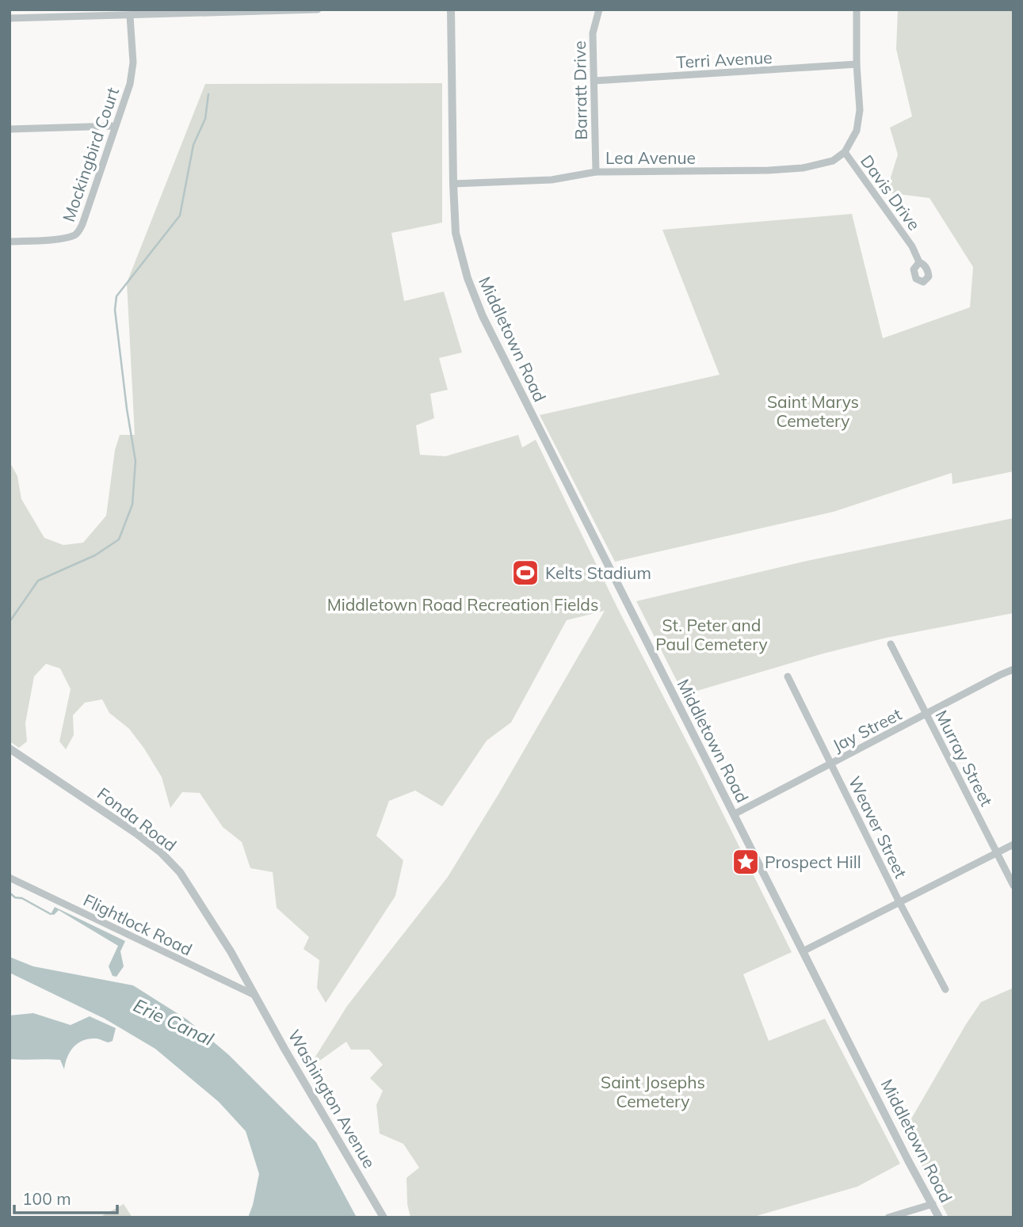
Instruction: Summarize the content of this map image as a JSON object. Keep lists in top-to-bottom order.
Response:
{
  "streets": {
    "street": [
      "Terri Avenue",
      "Barratt Drive",
      "Mockingbird Court",
      "Lea Avenue",
      "Davis Drive",
      "Middletown Road",
      "Jay Street",
      "Murray Street",
      "Fonda Road",
      "Weaver Street",
      "Flightlock Road",
      "Washington Avenue"
    ]
  },
  "crossings": [
    ["Terri Avenue", "Barratt Drive"],
    ["Terri Avenue", "Davis Drive"],
    ["Barratt Drive", "Lea Avenue"],
    ["Lea Avenue", "Davis Drive"],
    ["Lea Avenue", "Middletown Road"],
    ["Middletown Road", "Jay Street"],
    ["Jay Street", "Murray Street"],
    ["Jay Street", "Weaver Street"],
    ["Fonda Road", "Flightlock Road"],
    ["Fonda Road", "Washington Avenue"],
    ["Flightlock Road", "Washington Avenue"]
  ],
  "water": ["Erie Canal"],
  "parks": [
    "Saint Marys Cemetery",
    "Middletown Road Recreation Fields",
    "St. Peter and Paul Cemetery",
    "Saint Josephs Cemetery"
  ],
  "places": {
    "sports": ["Kelts Stadium"],
    "place": ["Prospect Hill"]
  },
  "scale_bar": "100 m"
}
